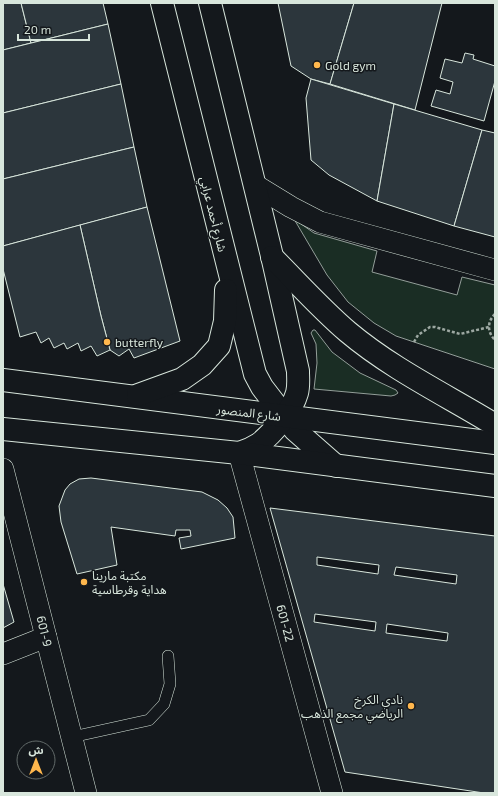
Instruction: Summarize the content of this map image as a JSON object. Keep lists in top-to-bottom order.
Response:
{
  "streets": {
    "main road": ["شارع أحمد عرابي", "شارع المنصور"],
    "street": ["601-22", "601-9"]
  },
  "crossings": [
    ["شارع أحمد عرابي", "شارع المنصور"]
  ],
  "places": [
    "Gold gym",
    "butterfly",
    "مكتبة مارينا هداية وقرطاسية",
    "نادي الكرخ الرياضي مجمع الذهب"
  ],
  "scale_bar": "20 m",
  "north": "top"
}
